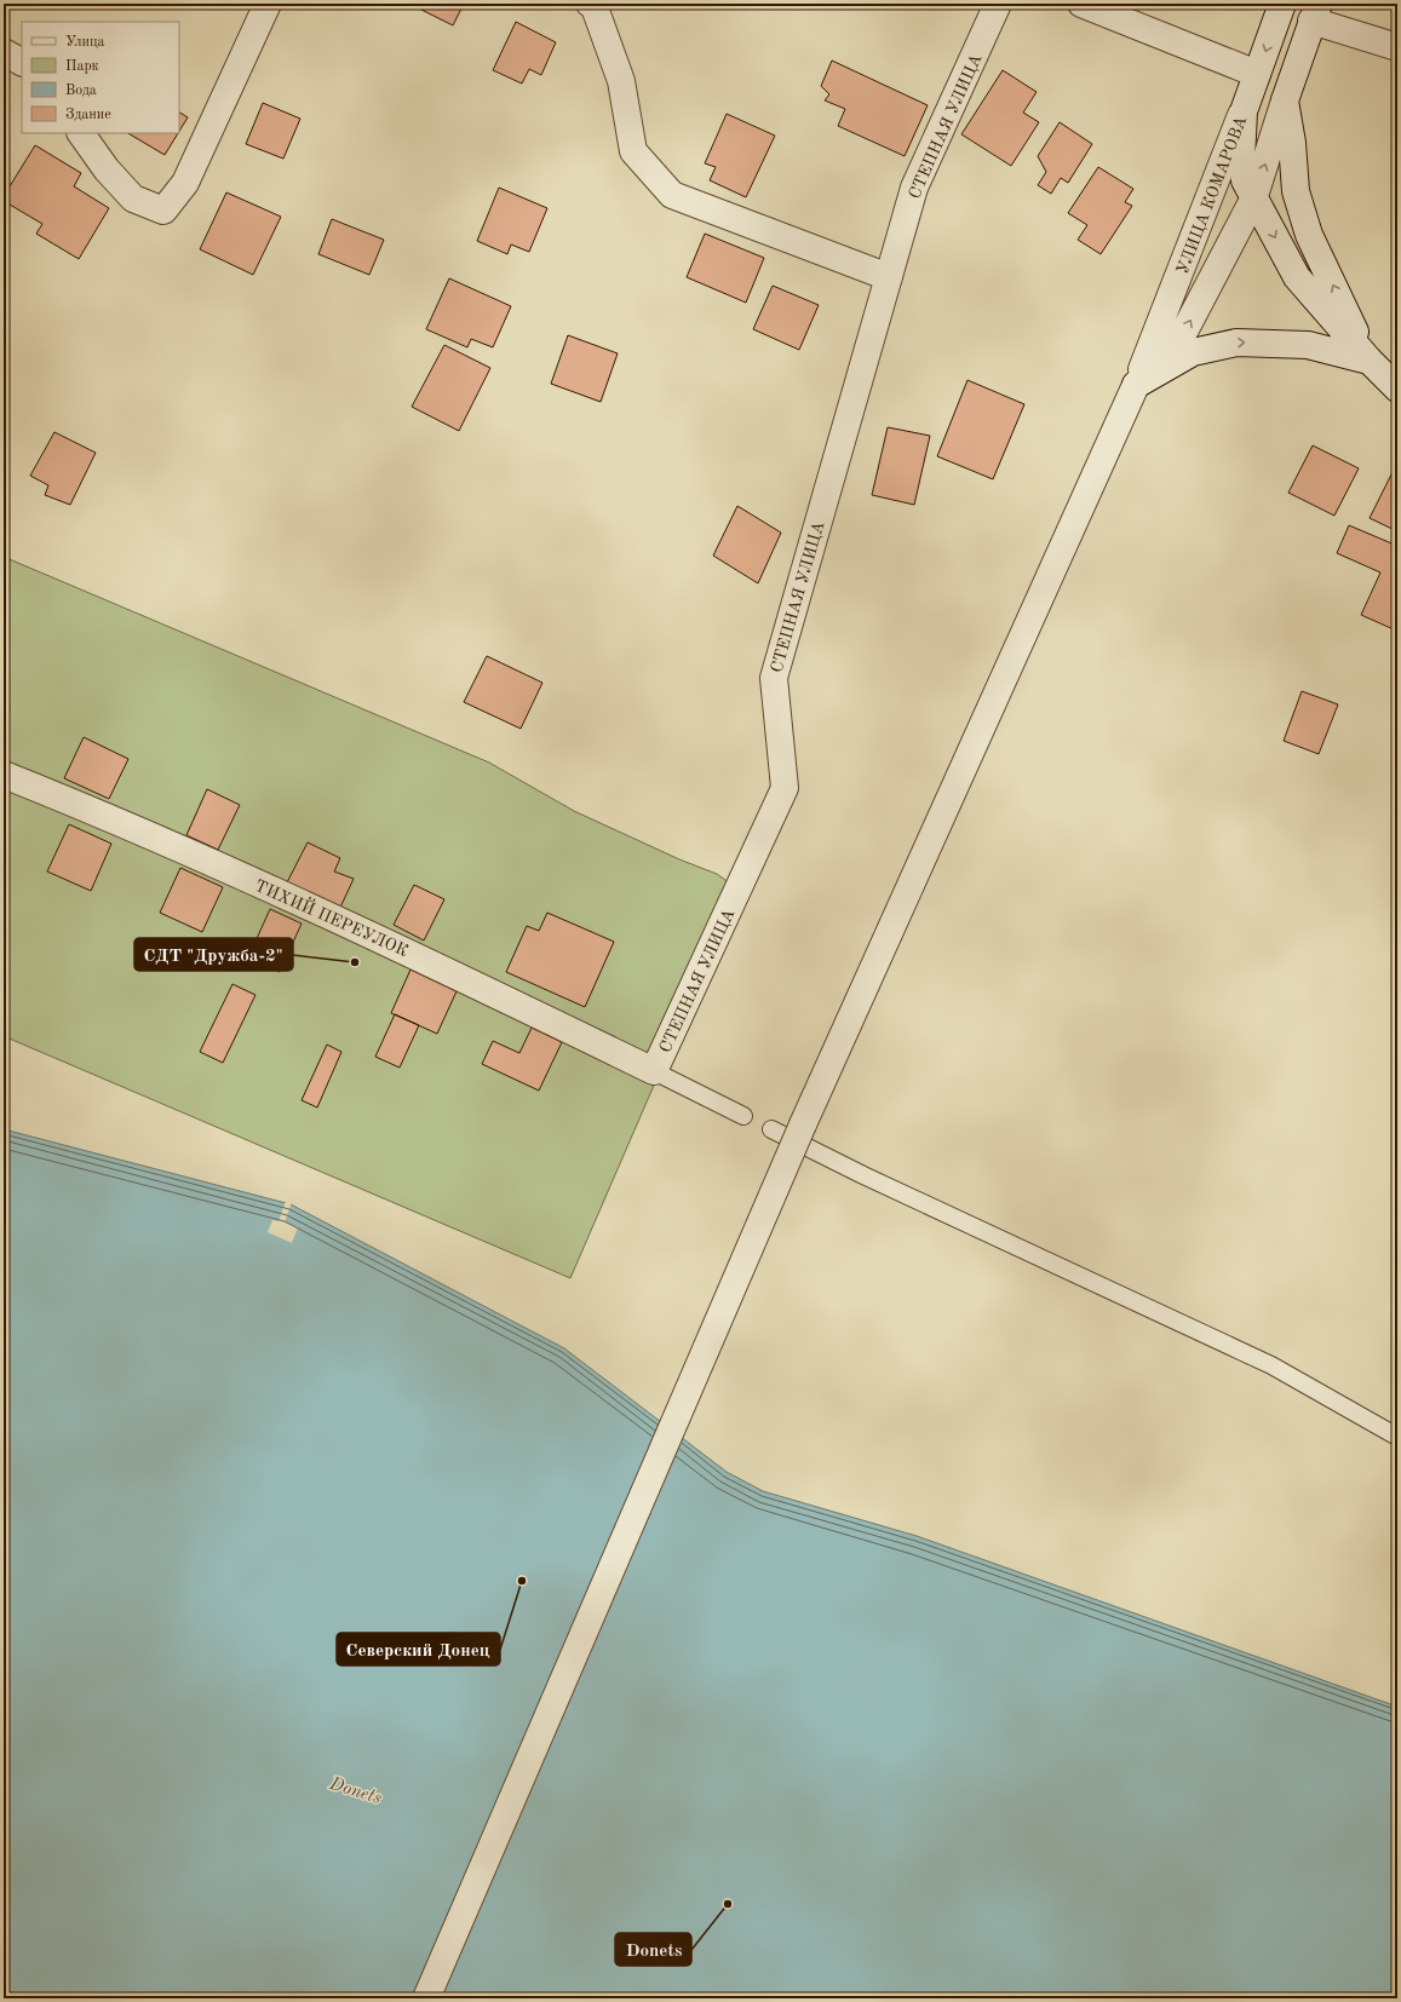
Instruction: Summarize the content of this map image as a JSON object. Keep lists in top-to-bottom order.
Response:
{
  "streets": {
    "street": ["СТЕПНАЯ УЛИЦА", "УЛИЦА КОМАРОВА", "ТИХИЙ ПЕРЕУЛОК"]
  },
  "crossings": [
    ["СТЕПНАЯ УЛИЦА", "ТИХИЙ ПЕРЕУЛОК"]
  ],
  "water": ["Donets"],
  "places": ["СДТ \"Дружба-2\"", "Северский Донец", "Donets"],
  "legend": [
    "Улица",
    "Парк",
    "Вода",
    "Здание"
  ]
}
